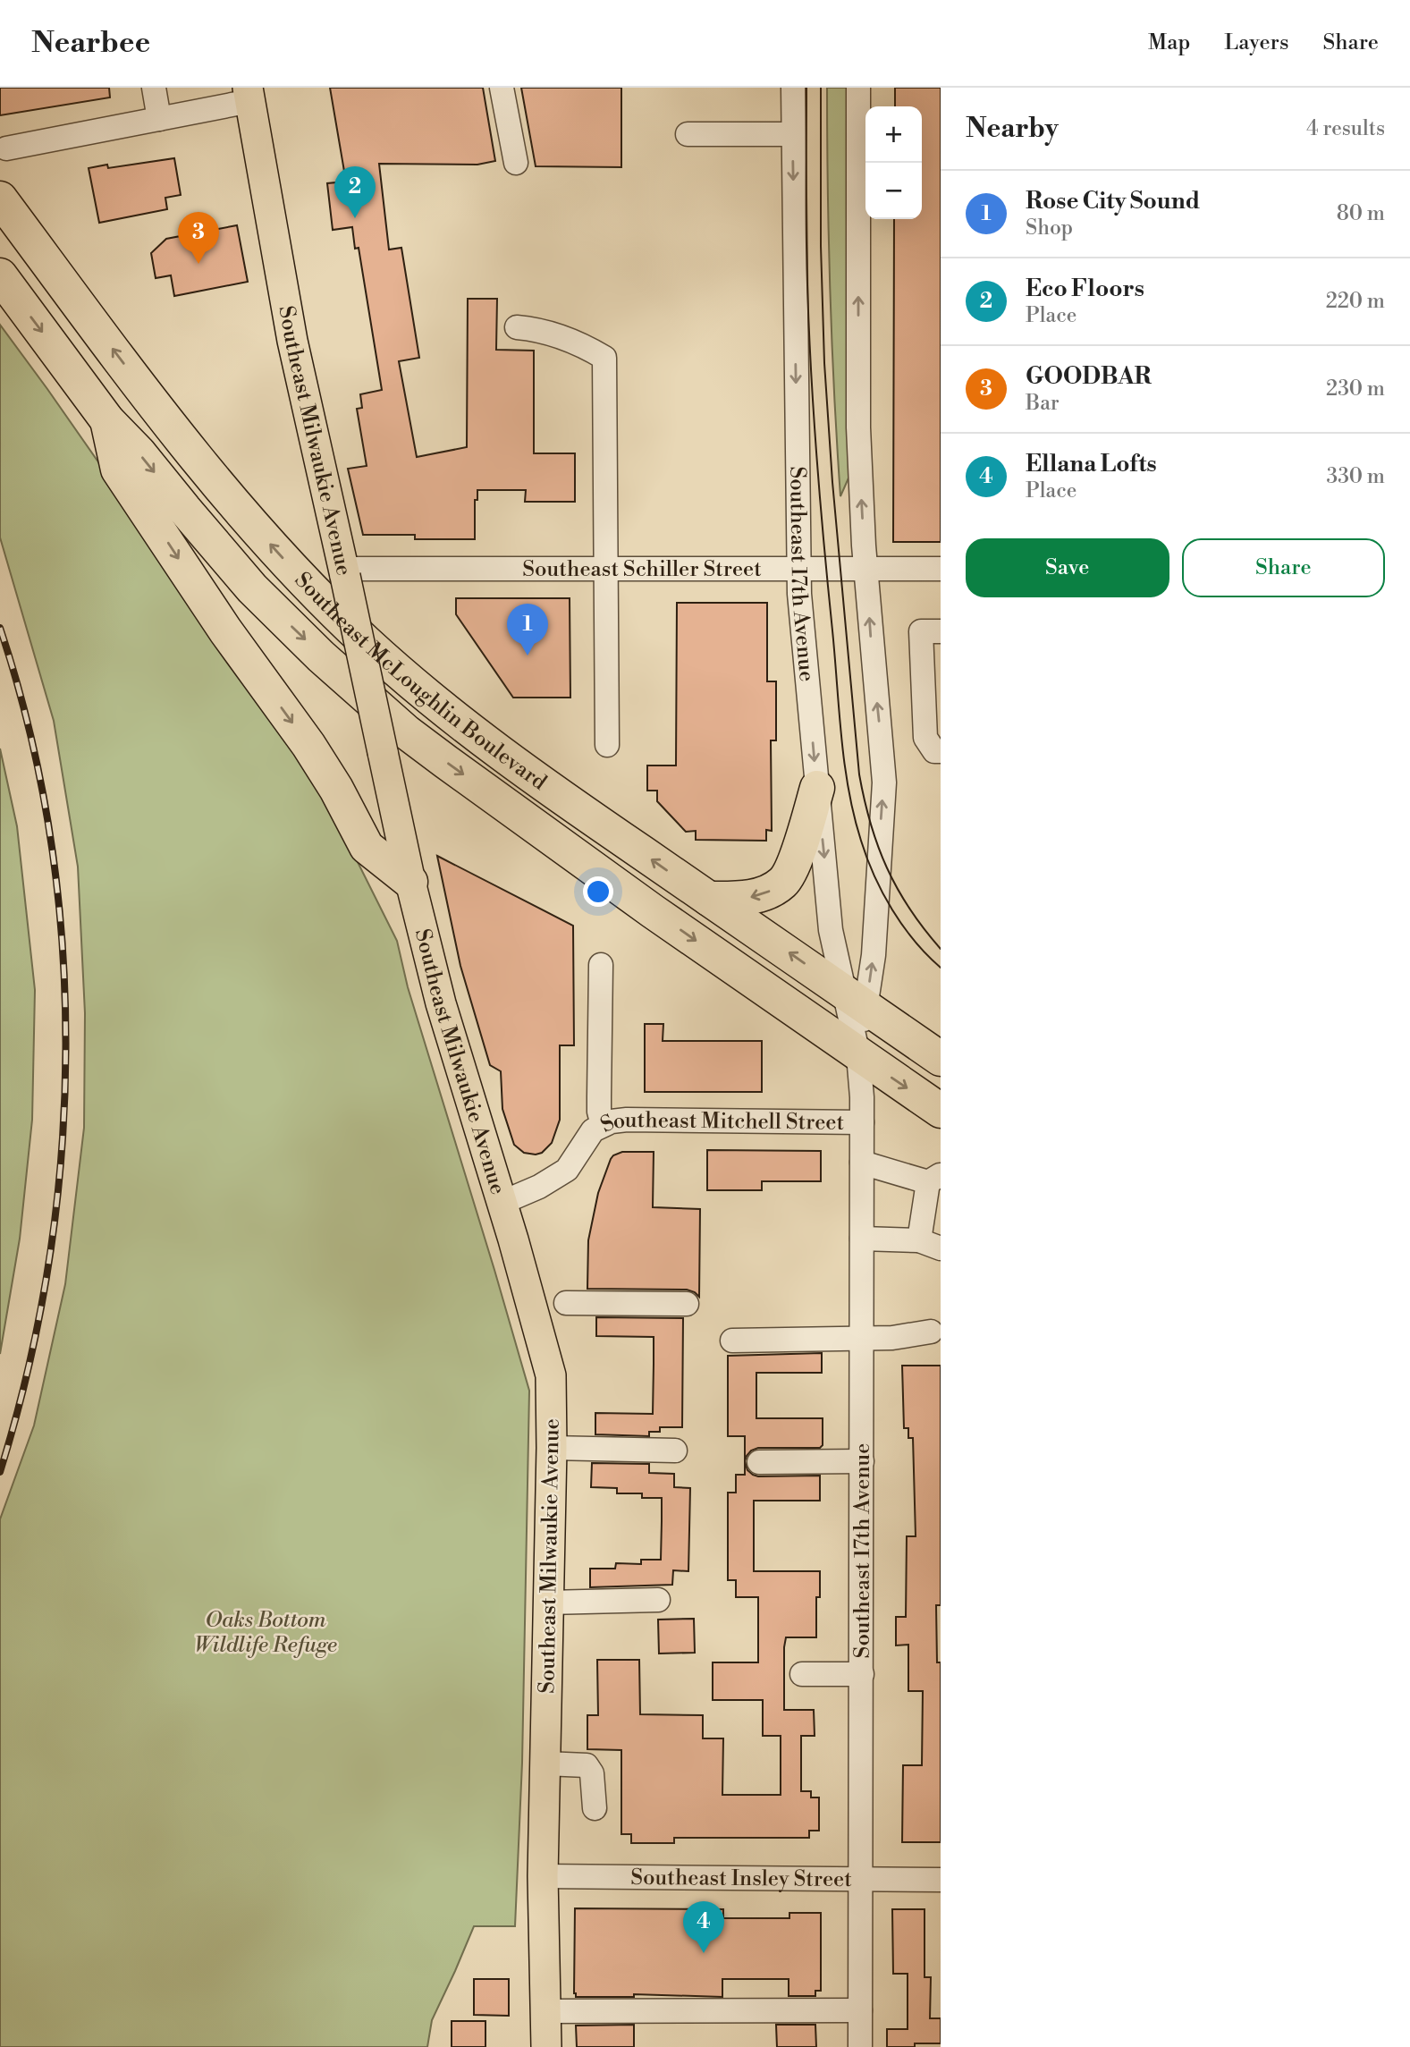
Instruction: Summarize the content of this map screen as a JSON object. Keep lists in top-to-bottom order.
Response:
{
  "streets": {
    "highway": ["Southeast McLoughlin Boulevard"],
    "main road": ["Southeast Milwaukie Avenue"],
    "street": [
      "Southeast Schiller Street",
      "Southeast 17th Avenue",
      "Southeast Mitchell Street",
      "Southeast Insley Street"
    ]
  },
  "crossings": [
    ["Southeast Milwaukie Avenue", "Southeast Schiller Street"],
    ["Southeast Milwaukie Avenue", "Southeast Mitchell Street"],
    ["Southeast Milwaukie Avenue", "Southeast Insley Street"],
    ["Southeast Schiller Street", "Southeast 17th Avenue"],
    ["Southeast 17th Avenue", "Southeast McLoughlin Boulevard"],
    ["Southeast 17th Avenue", "Southeast Mitchell Street"],
    ["Southeast 17th Avenue", "Southeast Insley Street"]
  ],
  "parks": ["Oaks Bottom Wildlife Refuge"],
  "page": {
    "header": "Nearbee",
    "nav": ["Map", "Layers", "Share"],
    "heading": ["Nearby", "4 results"],
    "map_buttons": ["+", "−"],
    "pins": [
      "2",
      "3",
      "1",
      "4"
    ],
    "list": [
      {
        "mark": "1",
        "name": "Rose City Sound",
        "note": "Shop",
        "value": "80 m"
      },
      {
        "mark": "2",
        "name": "Eco Floors",
        "note": "Place",
        "value": "220 m"
      },
      {
        "mark": "3",
        "name": "GOODBAR",
        "note": "Bar",
        "value": "230 m"
      },
      {
        "mark": "4",
        "name": "Ellana Lofts",
        "note": "Place",
        "value": "330 m"
      }
    ],
    "buttons": ["Save", "Share"]
  }
}
